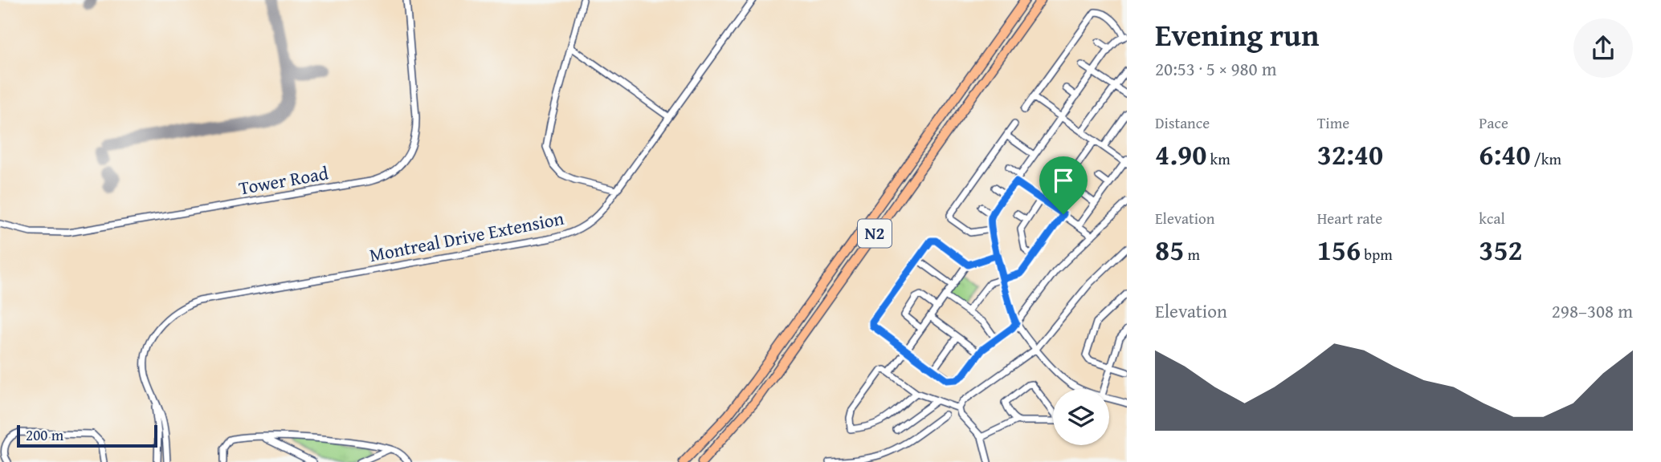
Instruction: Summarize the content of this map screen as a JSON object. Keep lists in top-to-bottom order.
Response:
{
  "streets": {
    "highway": ["N2"],
    "street": ["Tower Road", "Montreal Drive Extension"]
  },
  "scale_bar": "200 m",
  "page": {
    "heading": ["Evening run", "20:53 · 5 × 980 m"],
    "stats": [
      ["Distance", "4.90 km"],
      ["Time", "32:40"],
      ["Pace", "6:40 /km"],
      ["Elevation", "85 m"],
      ["Heart rate", "156 bpm"],
      ["kcal", "352"]
    ],
    "chart": ["Elevation", "298–308 m"],
    "scale": "200 m"
  }
}
